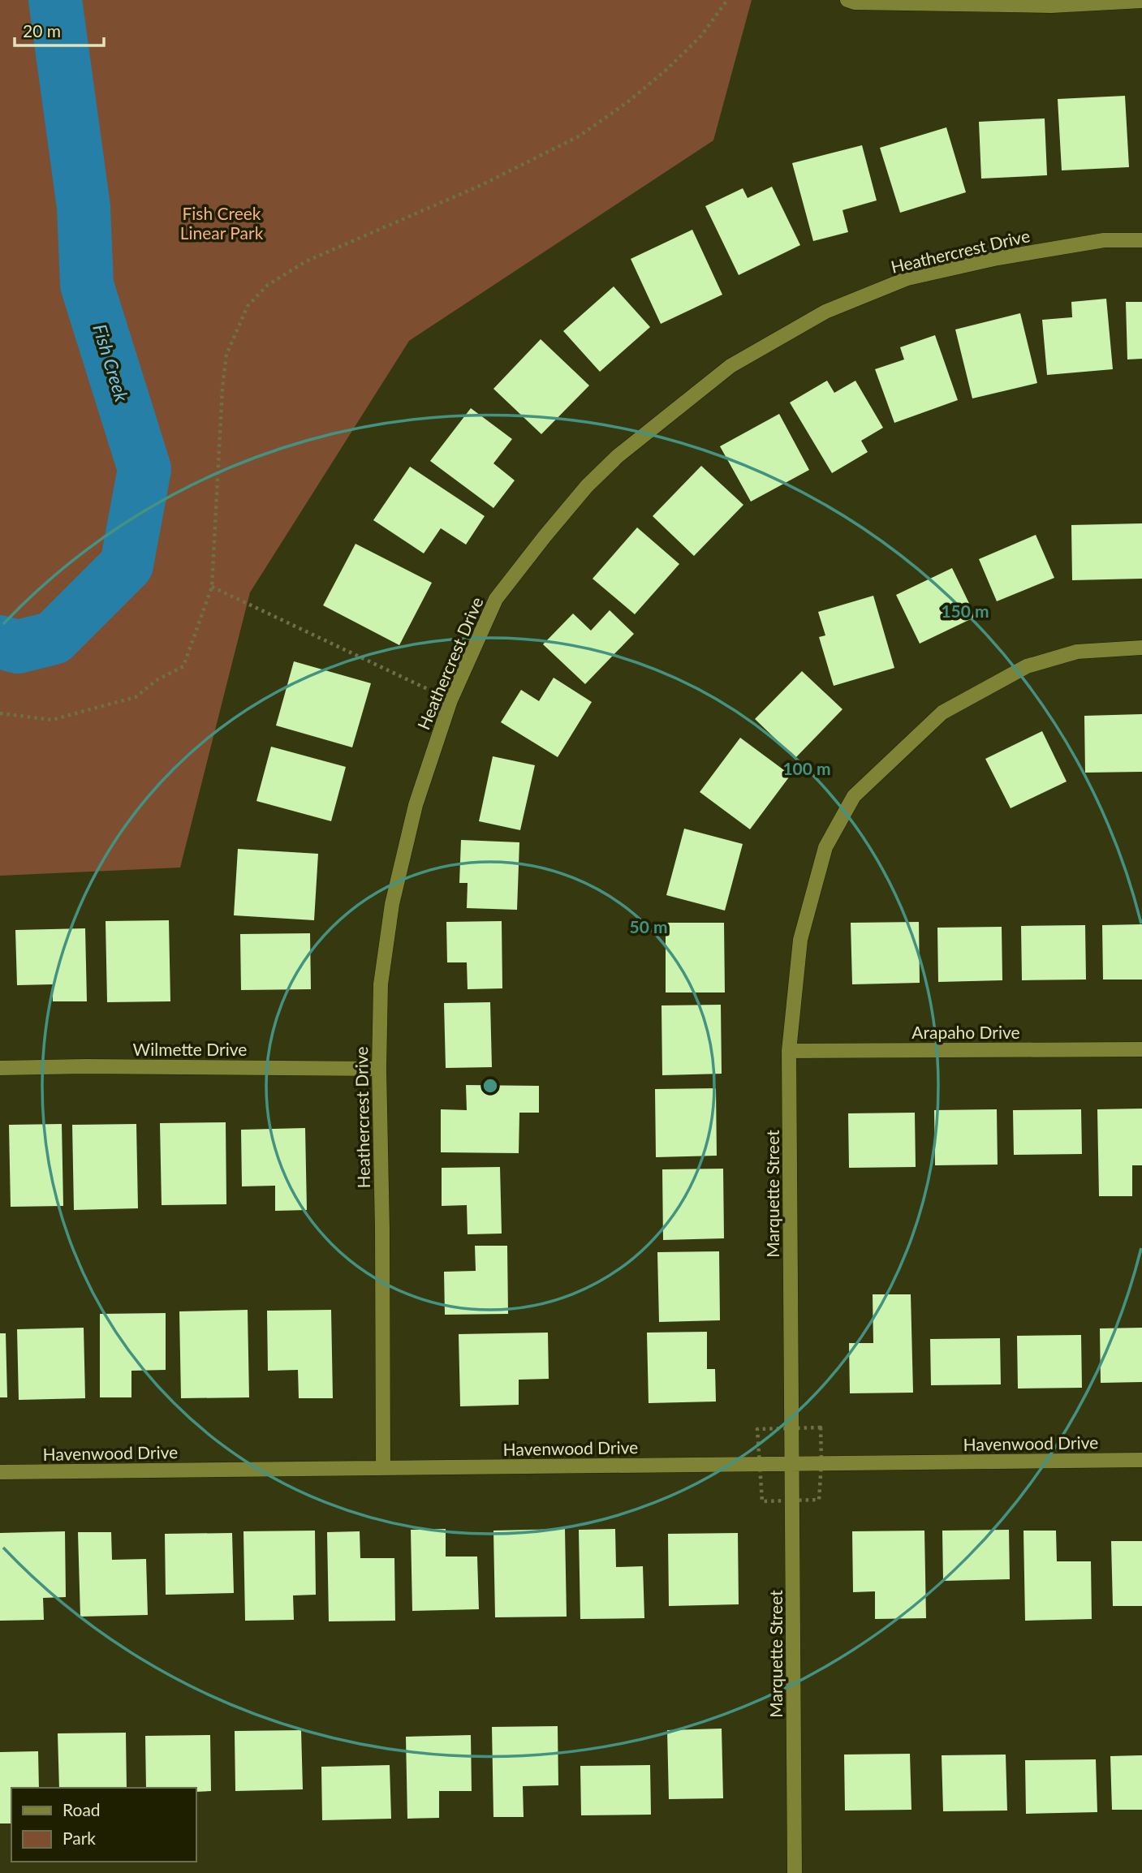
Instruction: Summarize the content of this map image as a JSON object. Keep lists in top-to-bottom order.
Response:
{
  "streets": {
    "street": [
      "Heathercrest Drive",
      "Arapaho Drive",
      "Wilmette Drive",
      "Marquette Street",
      "Havenwood Drive"
    ]
  },
  "crossings": [
    ["Heathercrest Drive", "Wilmette Drive"],
    ["Heathercrest Drive", "Havenwood Drive"],
    ["Arapaho Drive", "Marquette Street"],
    ["Marquette Street", "Havenwood Drive"]
  ],
  "water": ["Fish Creek"],
  "parks": ["Fish Creek Linear Park"],
  "legend": ["Road", "Park"],
  "scale_bar": "20 m",
  "rings": ["150 m", "100 m", "50 m"]
}
